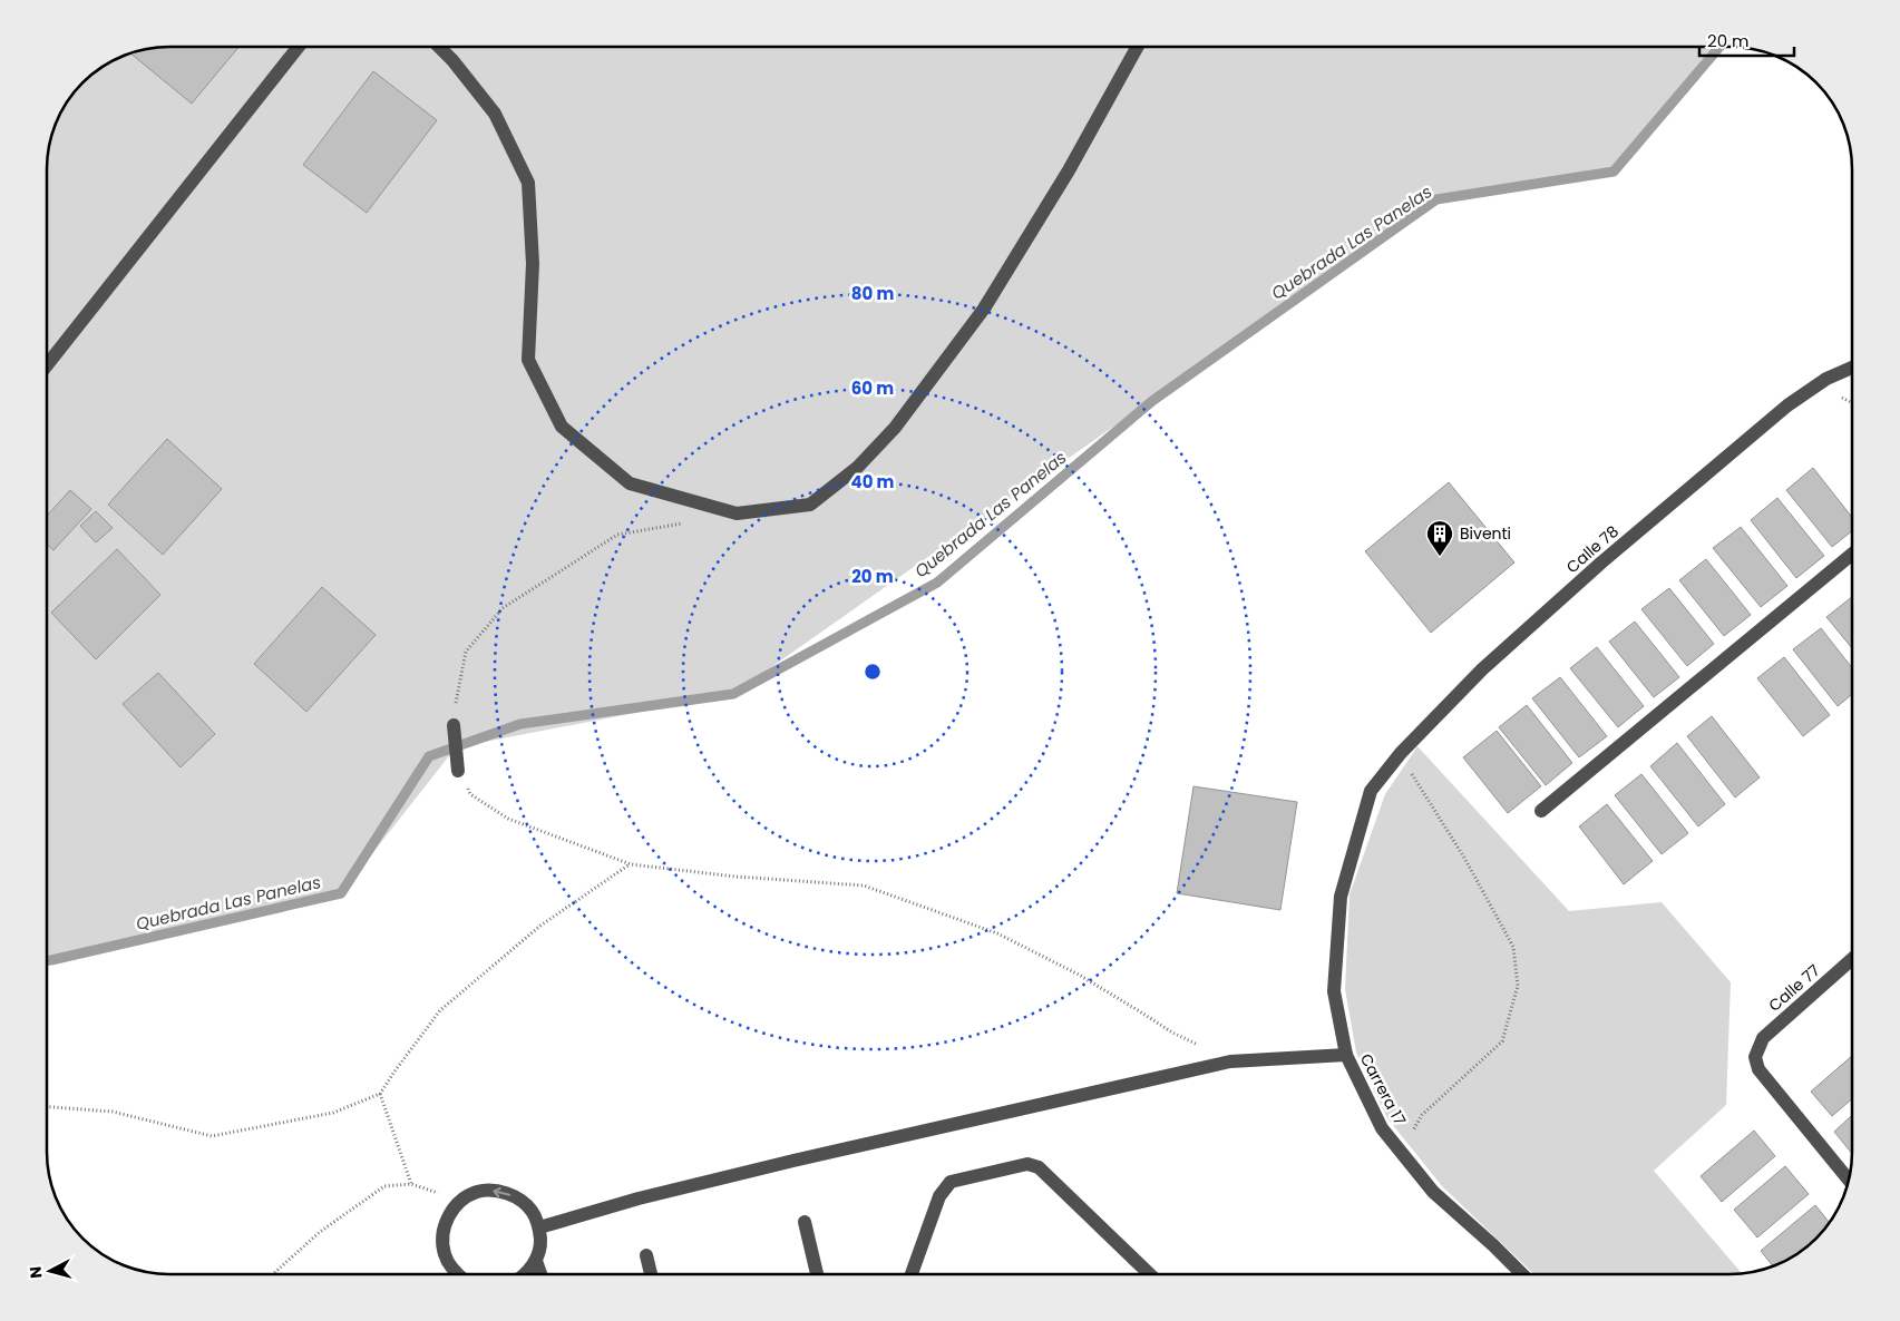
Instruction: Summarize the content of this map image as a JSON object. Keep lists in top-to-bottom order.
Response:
{
  "streets": {
    "street": ["Calle 78", "Calle 77", "Carrera 17"]
  },
  "crossings": [
    ["Calle 78", "Carrera 17"]
  ],
  "water": ["Quebrada Las Panelas"],
  "places": {
    "building": ["Biventi"]
  },
  "scale_bar": "20 m",
  "north": "left",
  "rings": [
    "80 m",
    "60 m",
    "40 m",
    "20 m"
  ]
}
